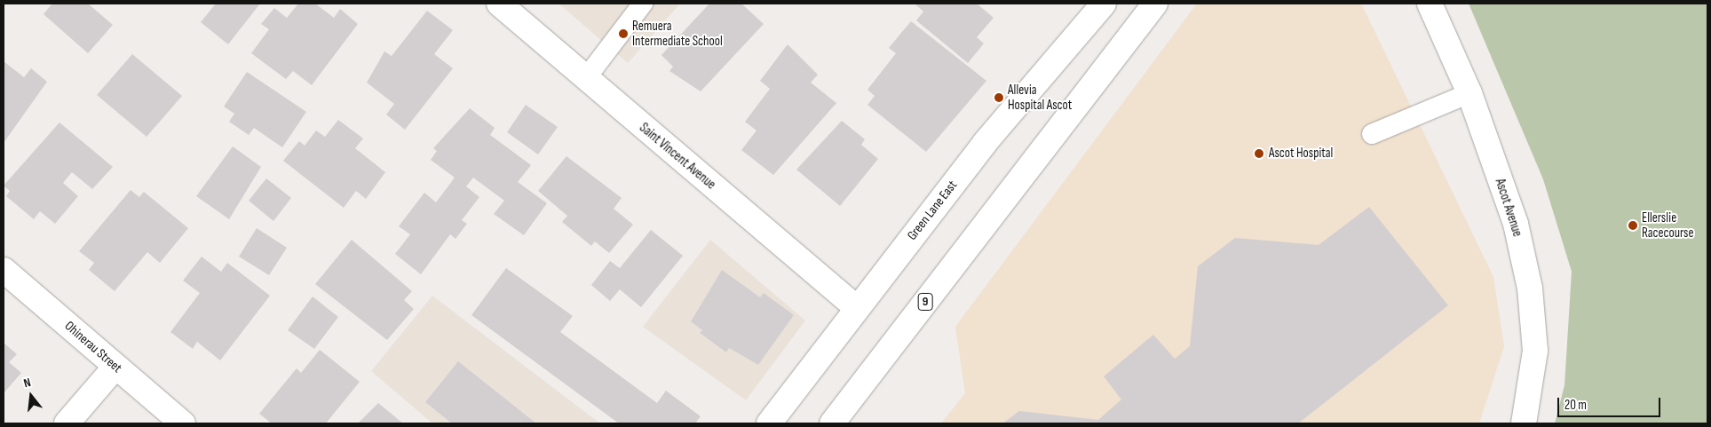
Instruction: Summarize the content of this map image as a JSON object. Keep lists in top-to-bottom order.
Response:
{
  "streets": {
    "street": [
      "Saint Vincent Avenue",
      "Ascot Avenue",
      "Green Lane East",
      "9",
      "Ohinerau Street"
    ]
  },
  "crossings": [
    ["Saint Vincent Avenue", "Green Lane East"]
  ],
  "places": [
    "Remuera Intermediate School",
    "Allevia Hospital Ascot",
    "Ascot Hospital",
    "Ellerslie Racecourse"
  ],
  "scale_bar": "20 m",
  "north": "top"
}
